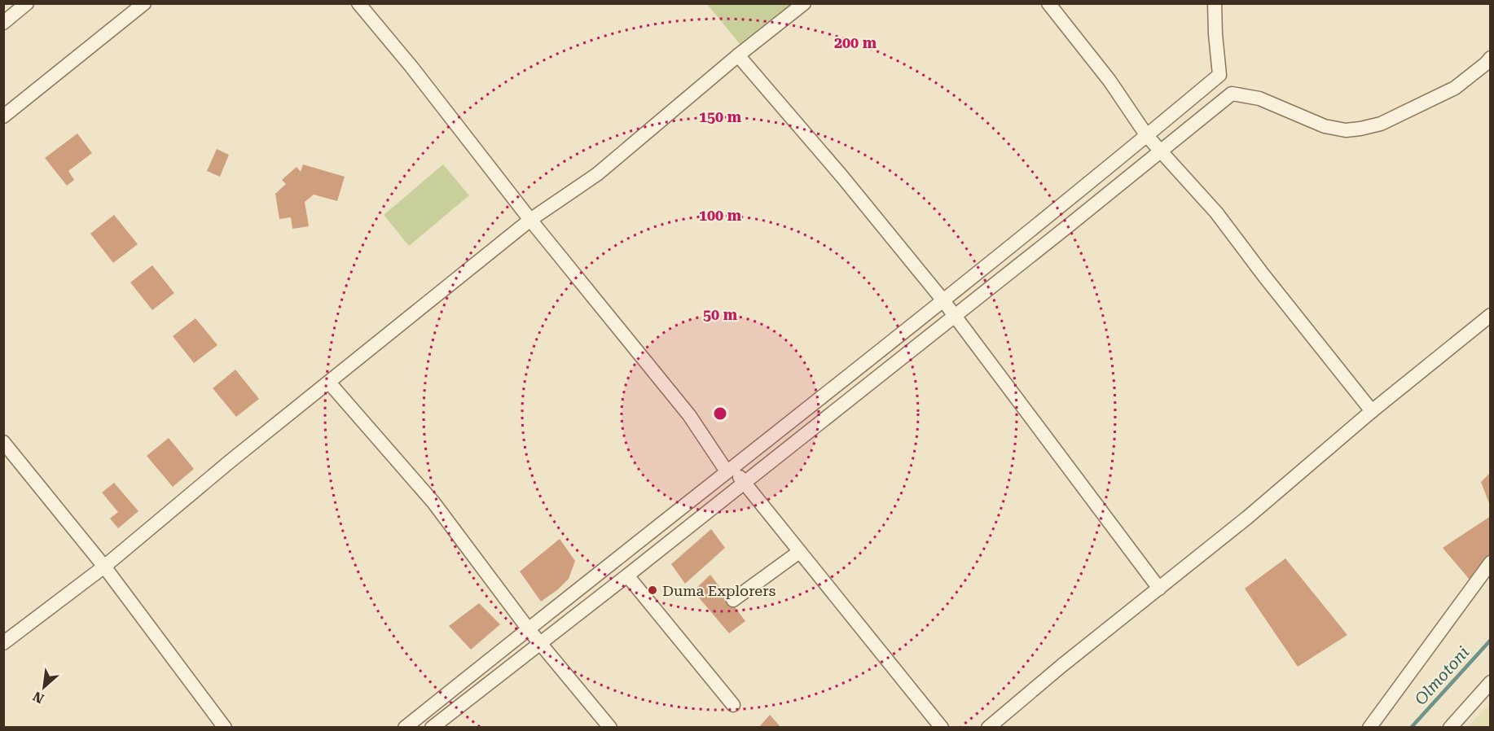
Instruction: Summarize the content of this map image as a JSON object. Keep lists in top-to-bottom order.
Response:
{
  "water": ["Olmotoni"],
  "places": ["Duma Explorers"],
  "north": "bottom left",
  "rings": [
    "200 m",
    "150 m",
    "100 m",
    "50 m"
  ]
}
